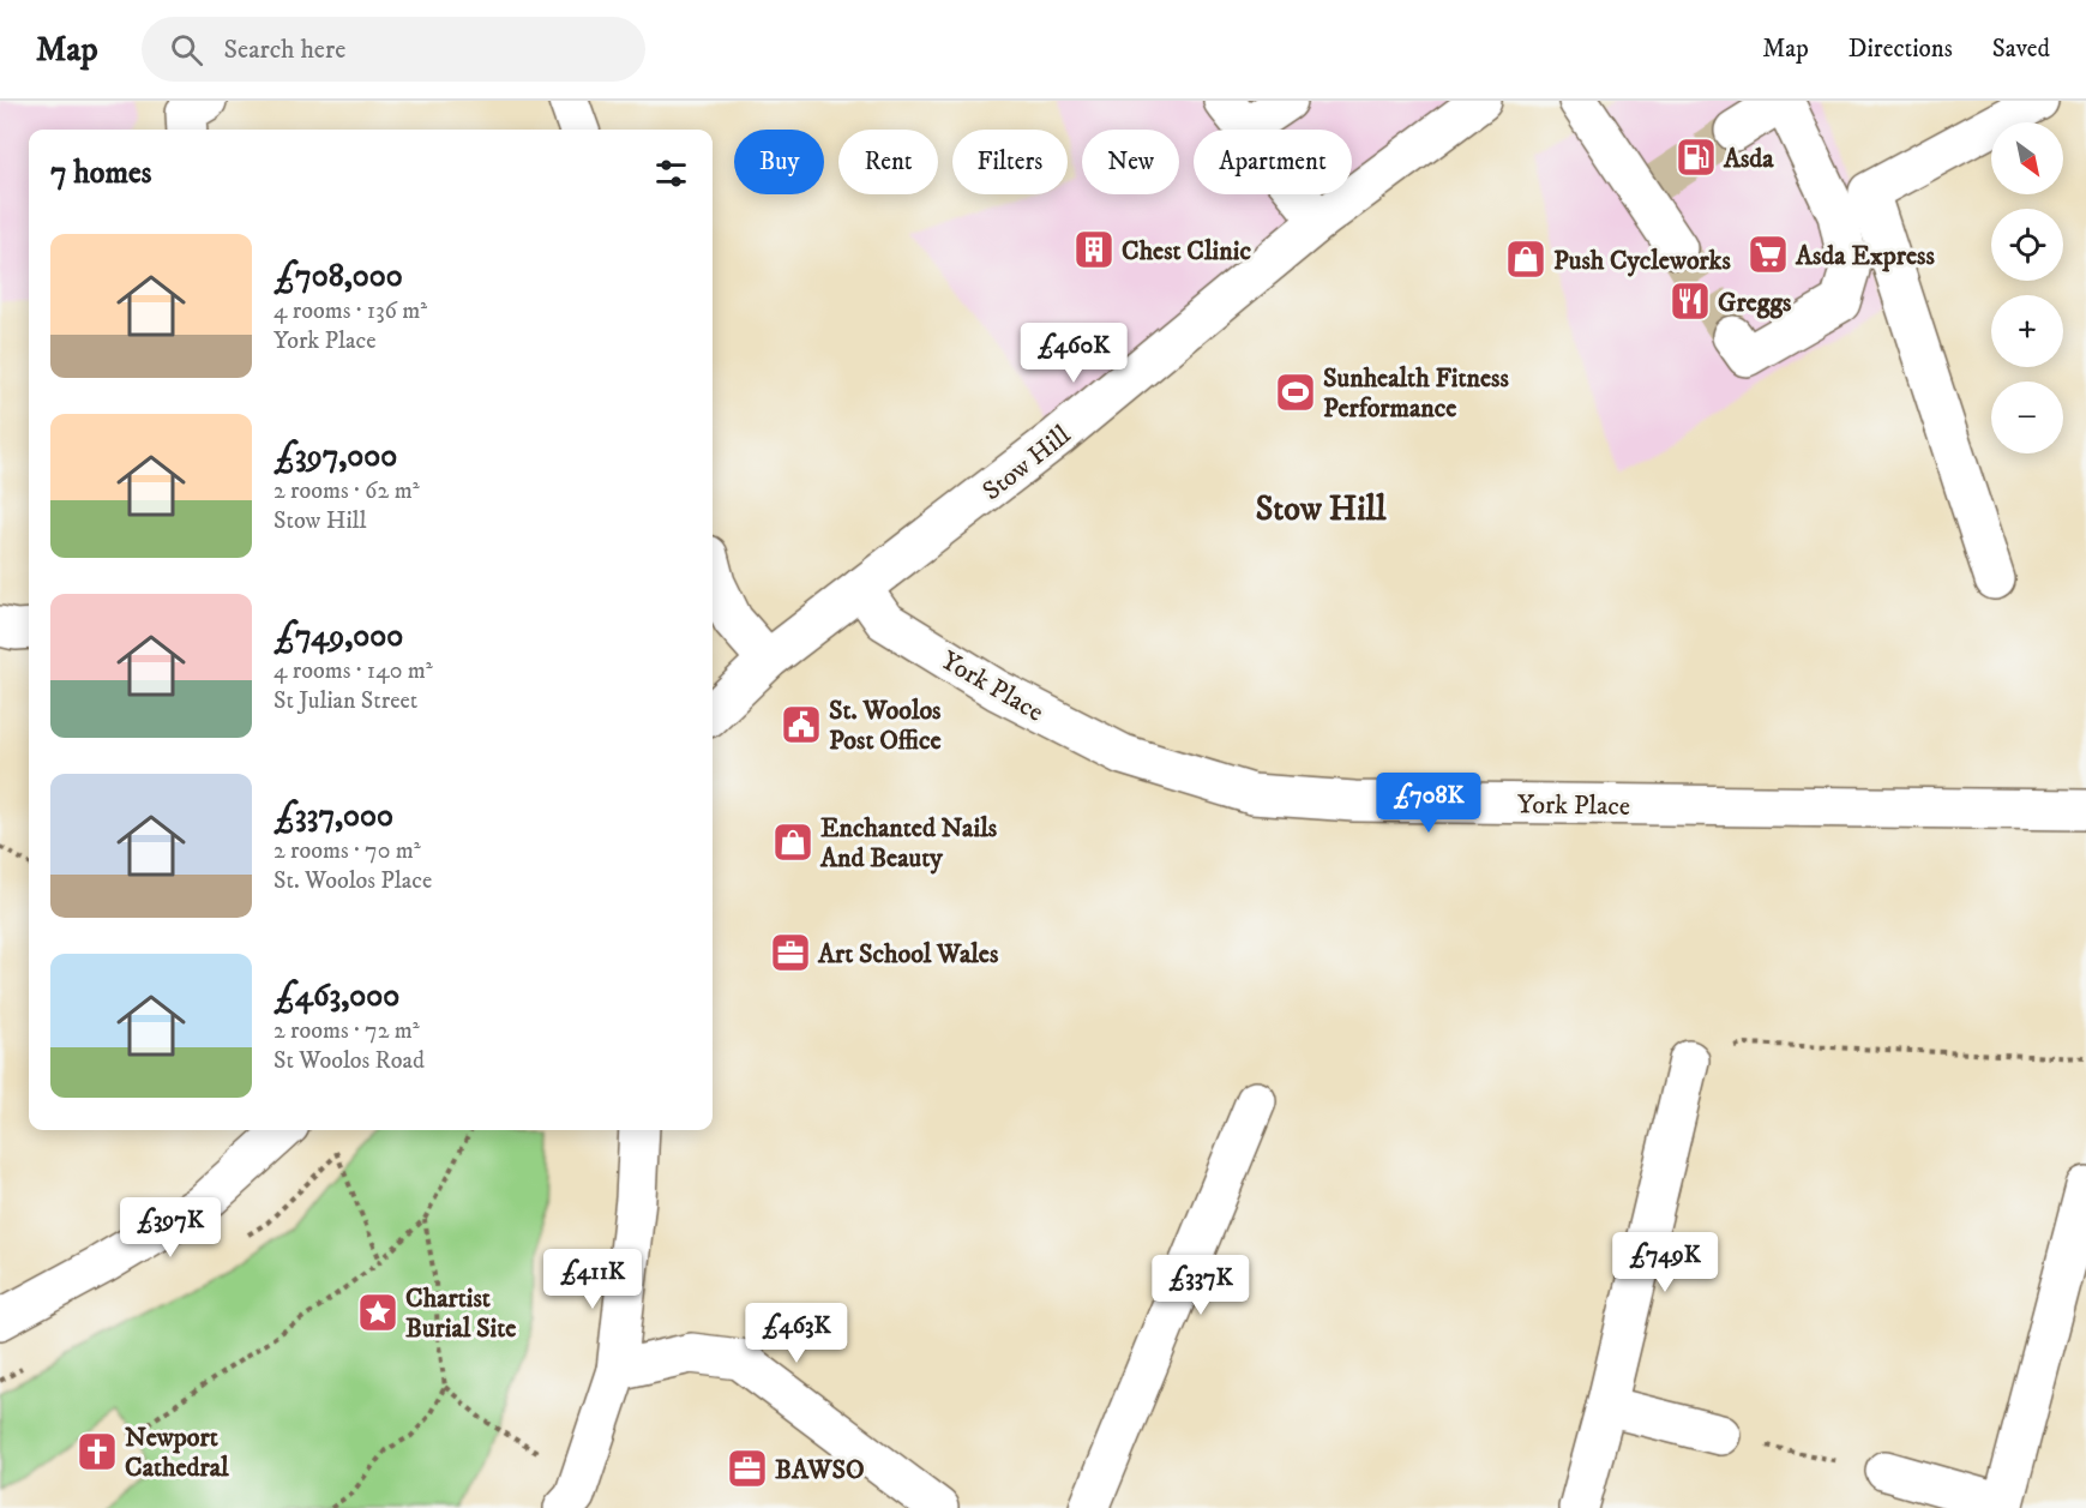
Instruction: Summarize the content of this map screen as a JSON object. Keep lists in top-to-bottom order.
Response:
{
  "streets": {
    "street": ["Stow Hill", "York Place"]
  },
  "crossings": [
    ["Stow Hill", "York Place"]
  ],
  "districts": ["Stow Hill"],
  "places": {
    "fuel station": ["Asda"],
    "building": ["Chest Clinic"],
    "supermarket": ["Asda Express"],
    "shop": ["Push Cycleworks", "Enchanted Nails And Beauty"],
    "restaurant": ["Greggs"],
    "sports": ["Sunhealth Fitness Performance"],
    "public building": ["St. Woolos Post Office"],
    "office": ["Art School Wales", "BAWSO"],
    "place": ["Chartist Burial Site"],
    "church": ["Newport Cathedral"]
  },
  "north": "bottom right",
  "page": {
    "header": "Map",
    "search": "Search here",
    "nav": ["Map", "Directions", "Saved"],
    "map_buttons": ["+", "−"],
    "chip": [
      "Buy",
      "Rent",
      "Filters",
      "New",
      "Apartment"
    ],
    "heading": "7 homes",
    "list": [
      {
        "name": "£708,000",
        "note": "4 rooms · 136 m² · York Place"
      },
      {
        "name": "£397,000",
        "note": "2 rooms · 62 m² · Stow Hill"
      },
      {
        "name": "£749,000",
        "note": "4 rooms · 140 m² · St Julian Street"
      },
      {
        "name": "£337,000",
        "note": "2 rooms · 70 m² · St. Woolos Place"
      },
      {
        "name": "£463,000",
        "note": "2 rooms · 72 m² · St Woolos Road"
      }
    ],
    "price": [
      "£460K",
      "£708K",
      "£397K",
      "£749K",
      "£411K",
      "£337K",
      "£463K"
    ]
  }
}
